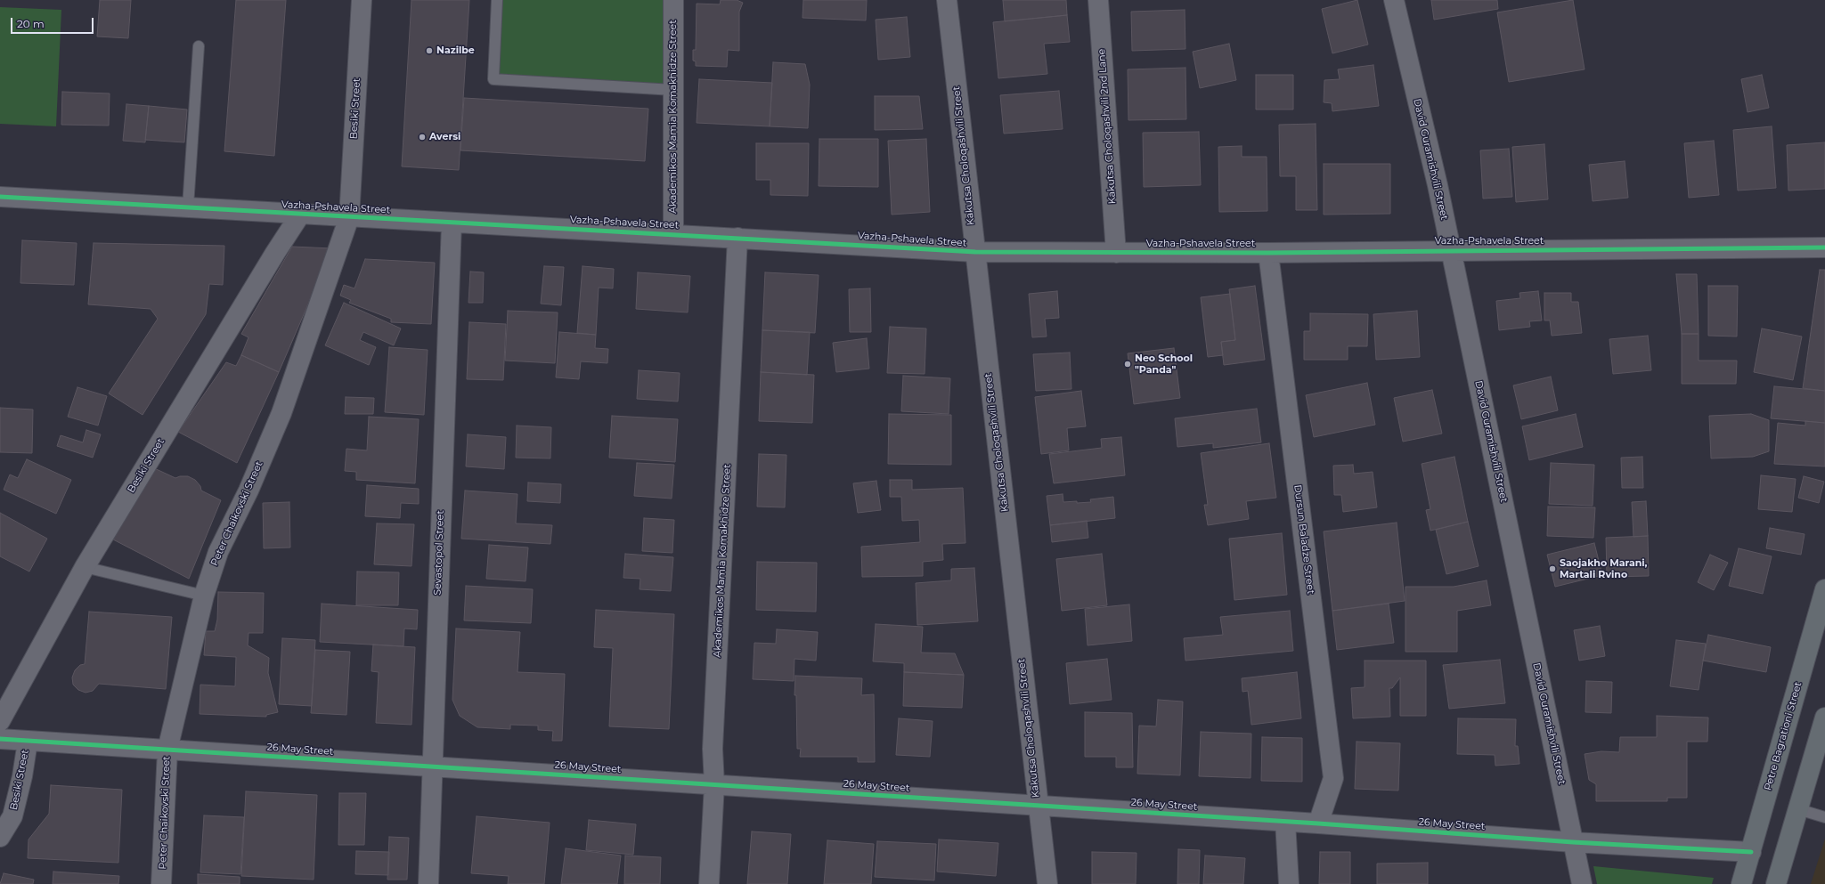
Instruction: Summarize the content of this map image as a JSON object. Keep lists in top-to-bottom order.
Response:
{
  "streets": {
    "main road": ["Petre Bagrationi Street"],
    "street": [
      "Besiki Street",
      "Akademikos Mamia Komakhidze Street",
      "Kakutsa Choloqashvili 2nd Lane",
      "Kakutsa Choloqashvili Street",
      "David Guramishvili Street",
      "Vazha-Pshavela Street",
      "Peter Chaikovski Street",
      "Dursun Baladze Street",
      "Sevastopol Street",
      "26 May Street"
    ]
  },
  "crossings": [
    ["Besiki Street", "Vazha-Pshavela Street"],
    ["Besiki Street", "Peter Chaikovski Street"],
    ["Besiki Street", "26 May Street"],
    ["Akademikos Mamia Komakhidze Street", "Vazha-Pshavela Street"],
    ["Akademikos Mamia Komakhidze Street", "26 May Street"],
    ["Kakutsa Choloqashvili 2nd Lane", "Vazha-Pshavela Street"],
    ["Kakutsa Choloqashvili Street", "Vazha-Pshavela Street"],
    ["Kakutsa Choloqashvili Street", "26 May Street"],
    ["David Guramishvili Street", "Vazha-Pshavela Street"],
    ["David Guramishvili Street", "26 May Street"],
    ["Vazha-Pshavela Street", "Peter Chaikovski Street"],
    ["Vazha-Pshavela Street", "Dursun Baladze Street"],
    ["Vazha-Pshavela Street", "Sevastopol Street"],
    ["Peter Chaikovski Street", "26 May Street"],
    ["Dursun Baladze Street", "26 May Street"],
    ["Sevastopol Street", "26 May Street"],
    ["Petre Bagrationi Street", "26 May Street"]
  ],
  "places": [
    "Nazilbe",
    "Aversi",
    "Neo School \"Panda\"",
    "Saojakho Marani, Martali Rvino"
  ],
  "scale_bar": "20 m"
}
